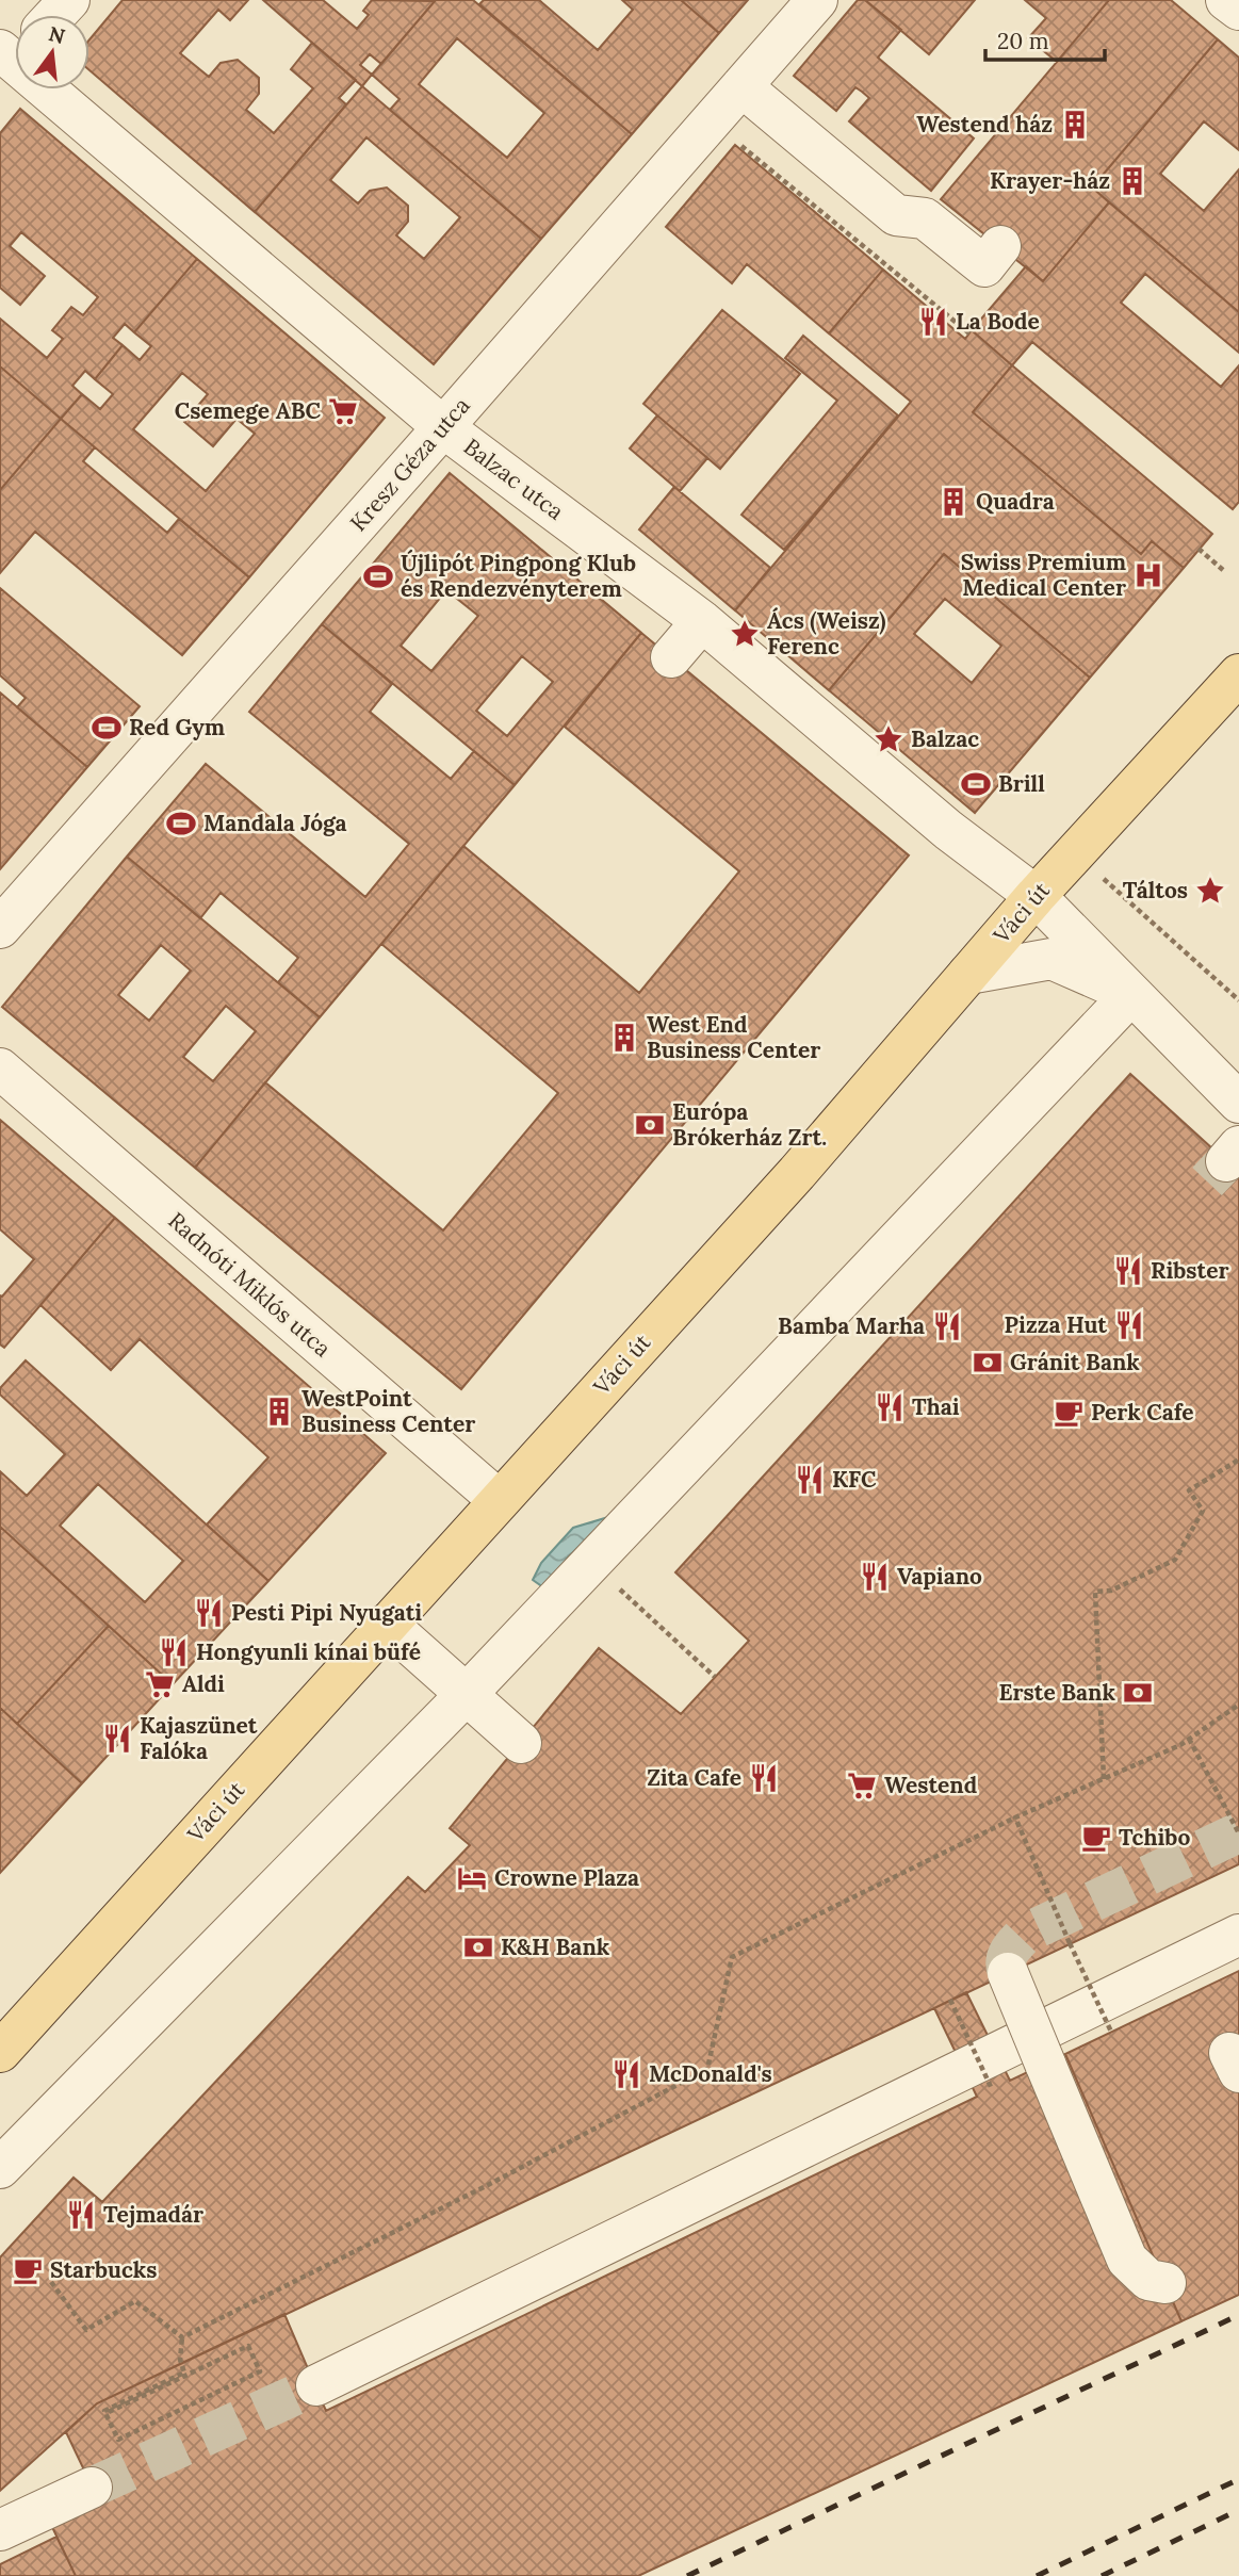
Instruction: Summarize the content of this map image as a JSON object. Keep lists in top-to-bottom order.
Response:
{
  "streets": {
    "main road": ["Váci út"],
    "street": ["Kresz Géza utca", "Balzac utca", "Radnóti Miklós utca"]
  },
  "crossings": [
    ["Kresz Géza utca", "Balzac utca"],
    ["Balzac utca", "Váci út"],
    ["Váci út", "Radnóti Miklós utca"]
  ],
  "places": {
    "building": [
      "Westend ház",
      "Krayer-ház",
      "Quadra",
      "West End Business Center",
      "WestPoint Business Center"
    ],
    "restaurant": [
      "La Bode",
      "Ribster",
      "Pizza Hut",
      "Bamba Marha",
      "Thai",
      "KFC",
      "Vapiano",
      "Pesti Pipi Nyugati",
      "Hongyunli kínai büfé",
      "Kajaszünet Falóka",
      "Zita Cafe",
      "McDonald's",
      "Tejmadár"
    ],
    "supermarket": ["Csemege ABC", "Aldi", "Westend"],
    "hospital": ["Swiss Premium Medical Center"],
    "sports": [
      "Újlipót Pingpong Klub és Rendezvényterem",
      "Red Gym",
      "Brill",
      "Mandala Jóga"
    ],
    "place": ["Ács (Weisz) Ferenc", "Balzac", "Táltos"],
    "bank": [
      "Európa Brókerház Zrt.",
      "Gránit Bank",
      "Erste Bank",
      "K&H Bank"
    ],
    "cafe": ["Perk Cafe", "Tchibo", "Starbucks"],
    "hotel": ["Crowne Plaza"]
  },
  "scale_bar": "20 m",
  "north": "top"
}
